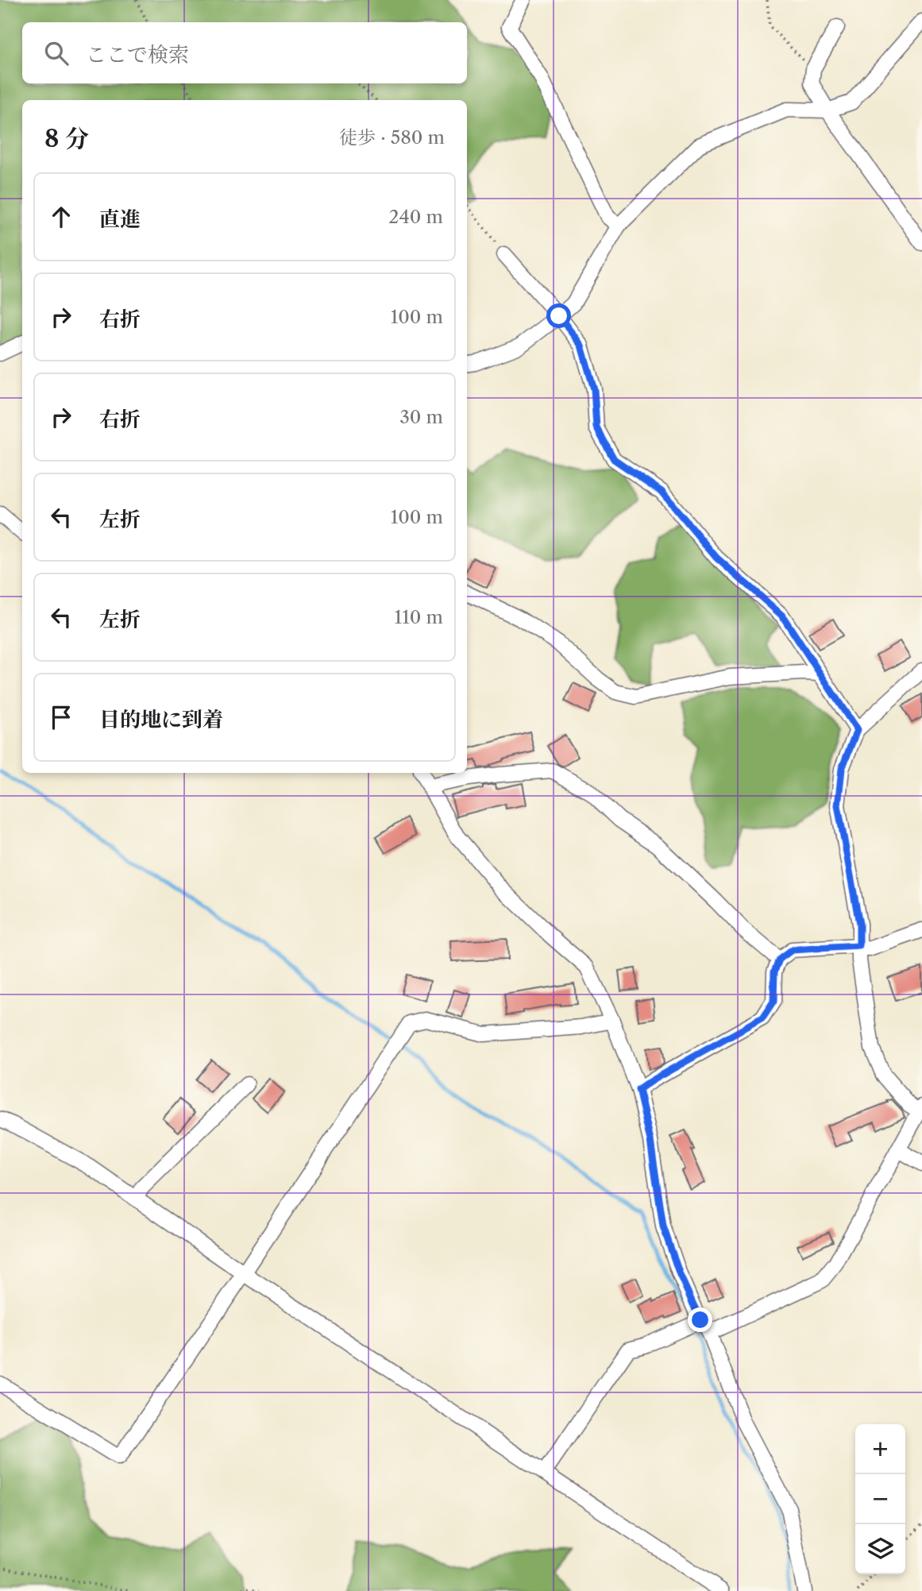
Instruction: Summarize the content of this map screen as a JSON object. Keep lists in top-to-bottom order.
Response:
{
  "page": {
    "search": "ここで検索",
    "heading": ["8 分", "徒歩 · 580 m"],
    "list": [
      ["直進", "240 m"],
      ["右折", "100 m"],
      ["右折", "30 m"],
      ["左折", "100 m"],
      ["左折", "110 m"],
      "目的地に到着"
    ],
    "map_buttons": ["+", "−"]
  }
}
